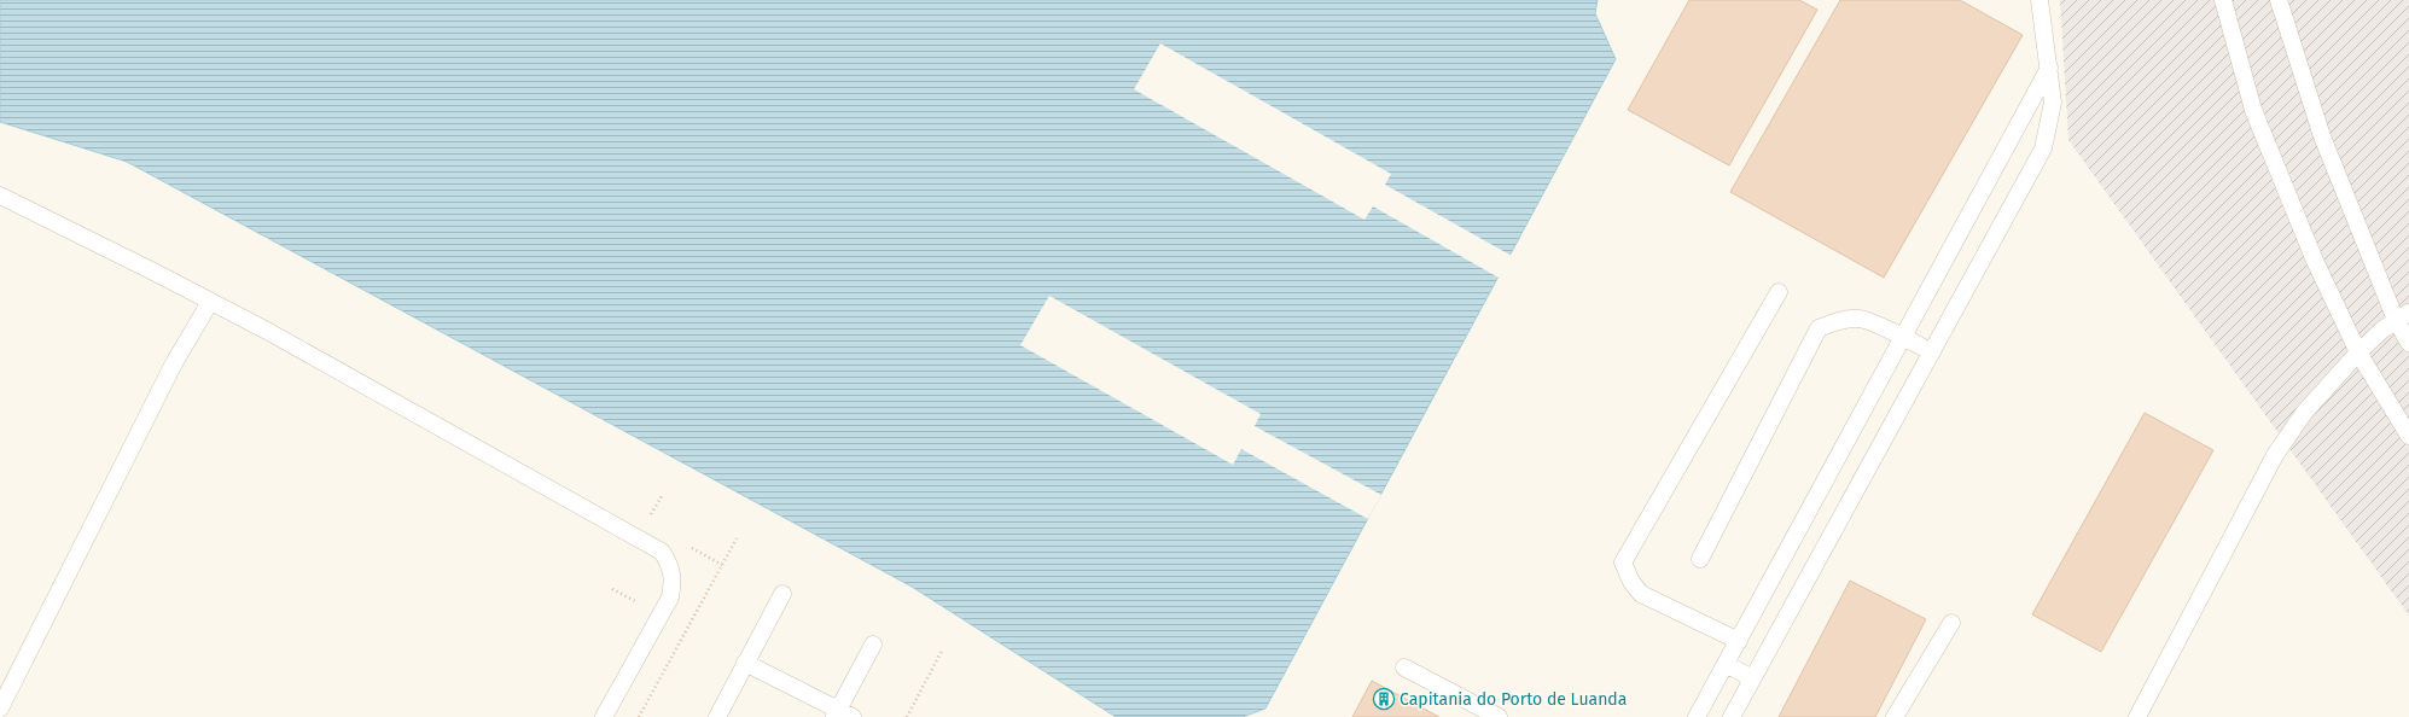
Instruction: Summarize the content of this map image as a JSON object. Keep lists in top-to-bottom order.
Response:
{
  "places": {
    "building": ["Capitania do Porto de Luanda"]
  }
}
